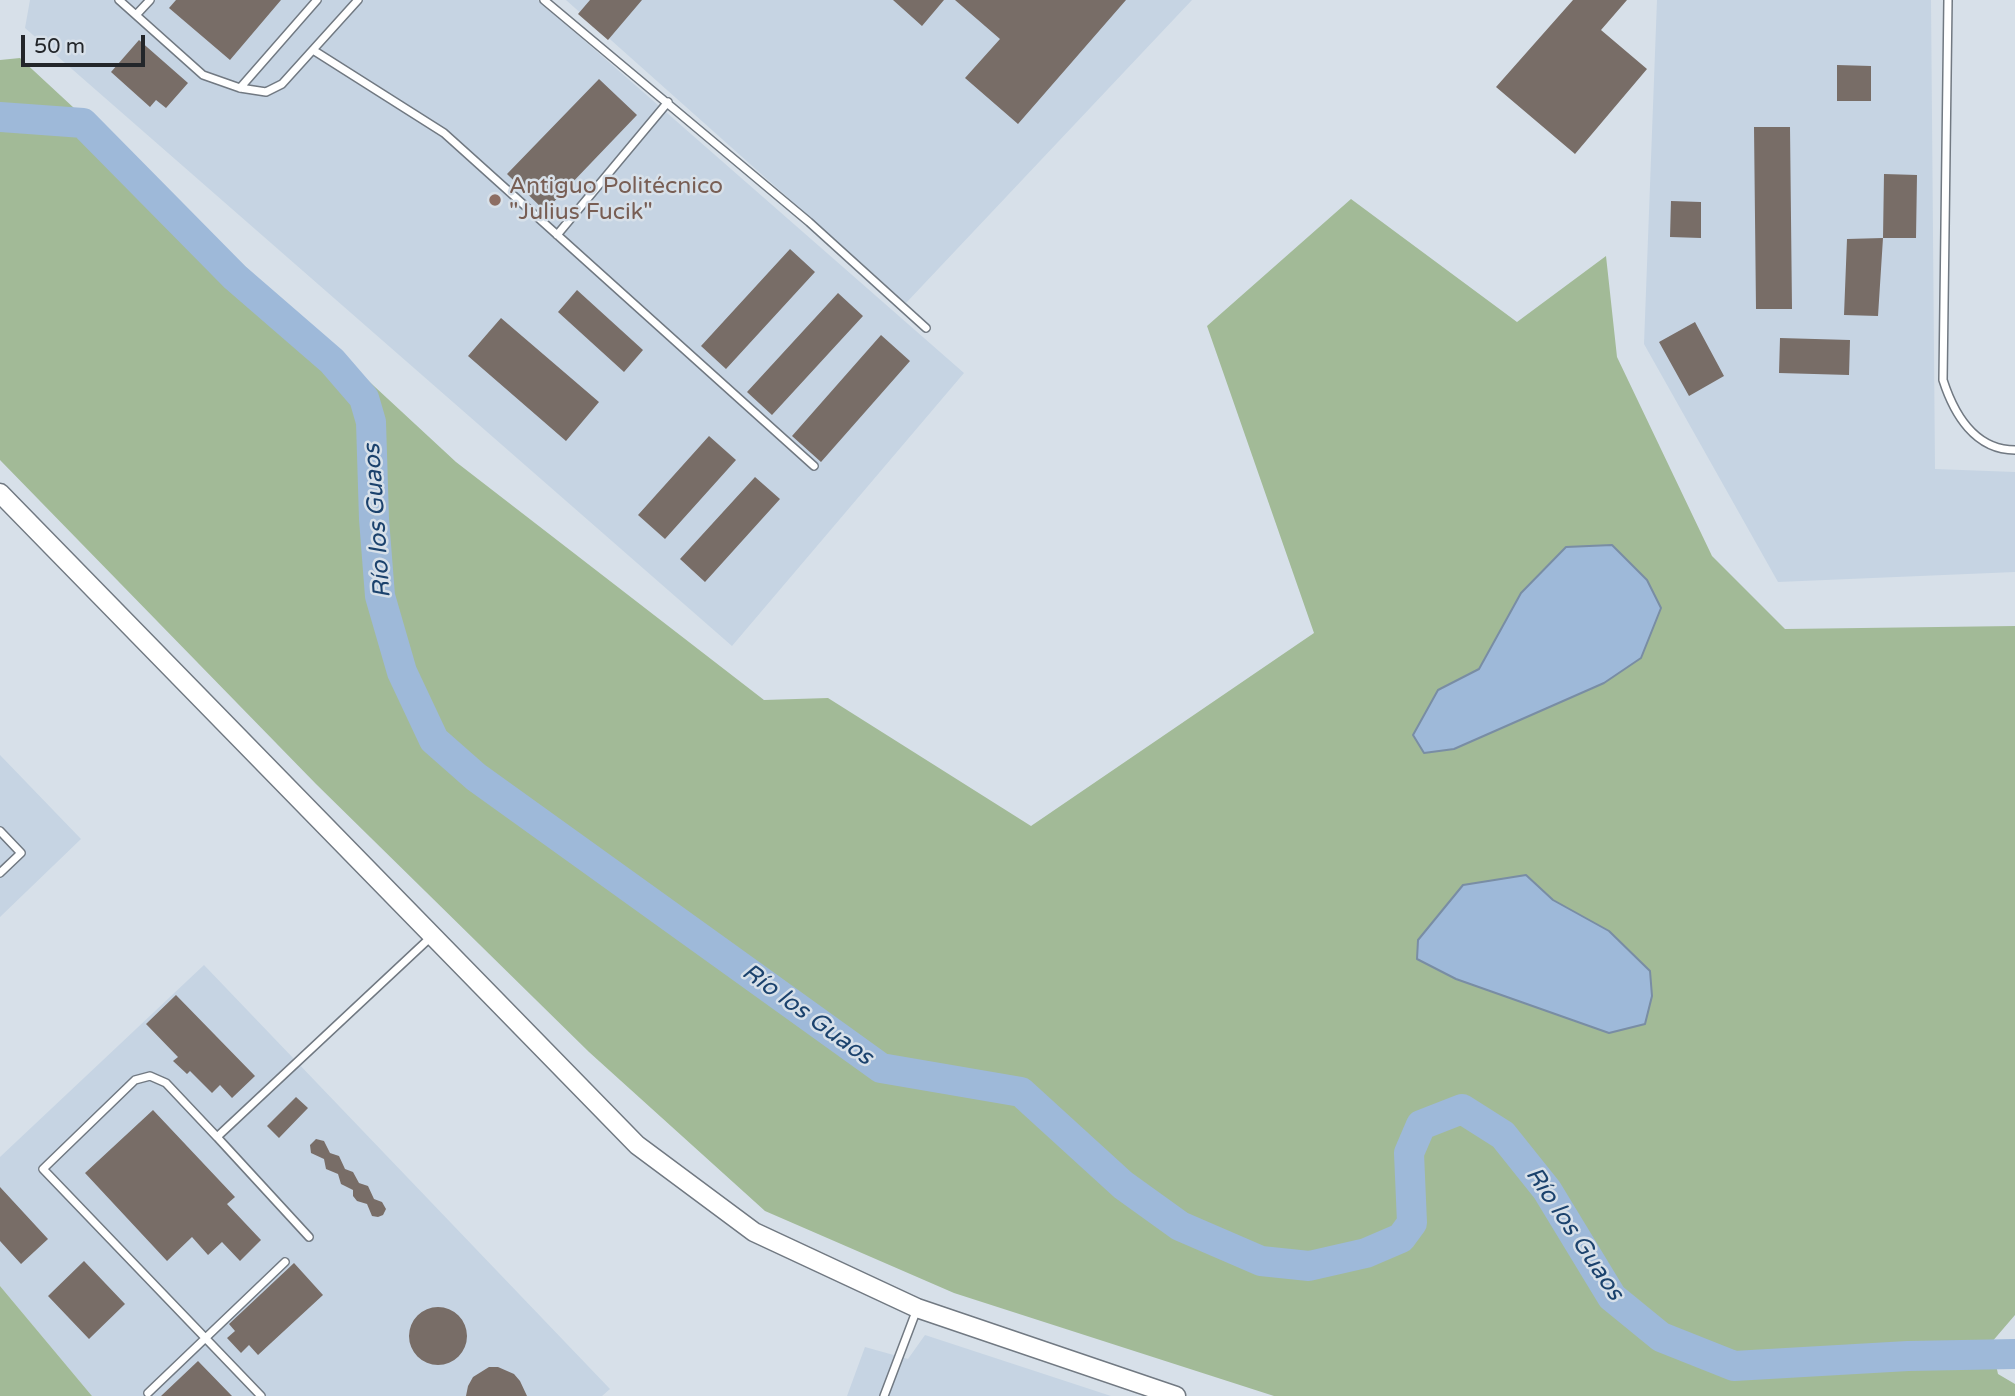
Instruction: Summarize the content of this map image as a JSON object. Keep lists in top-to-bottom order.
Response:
{
  "water": ["Río los Guaos"],
  "places": ["Antiguo Politécnico \"Julius Fucik\""],
  "scale_bar": "50 m"
}
